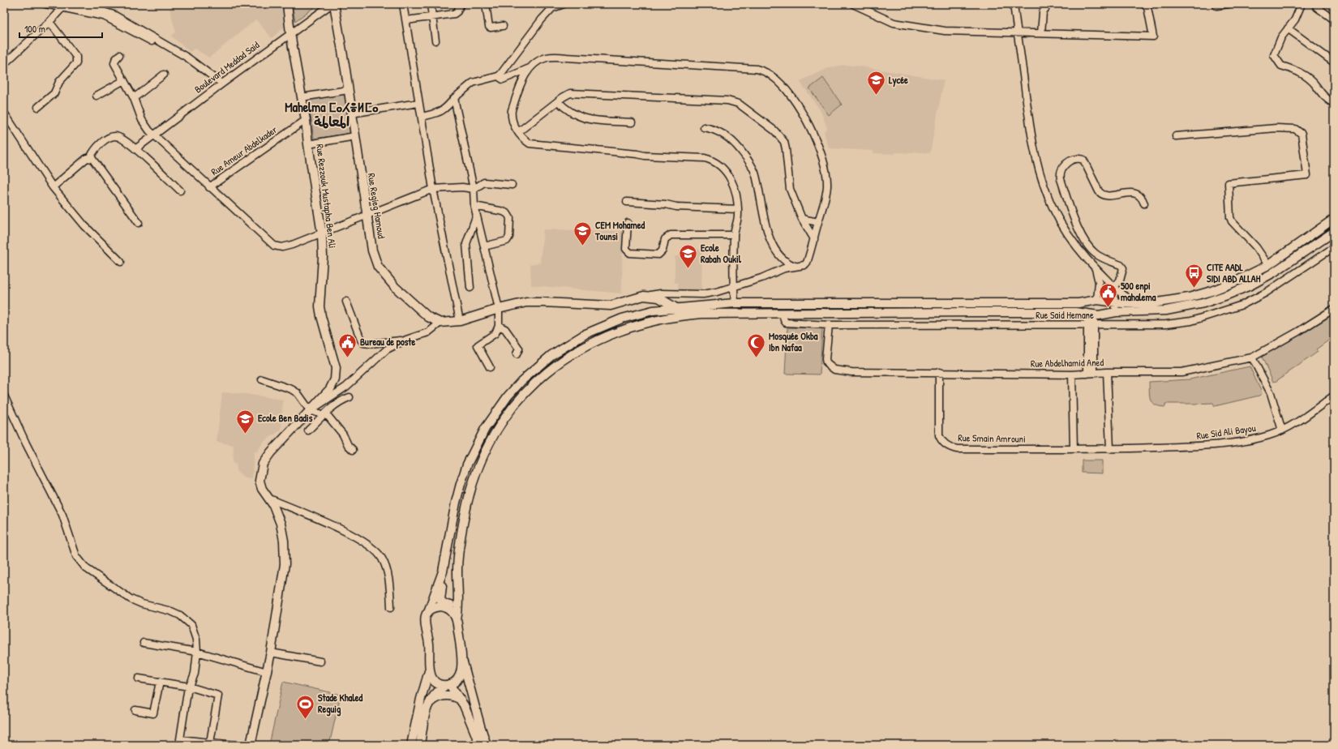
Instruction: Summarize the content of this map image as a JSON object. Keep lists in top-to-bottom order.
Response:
{
  "streets": {
    "main road": ["Rue Rezzouk Mustapha Ben Ali", "Rue Regieg Hamoud"],
    "street": [
      "Boulevard Meddad Said",
      "Rue Ameur Abdelkader",
      "Rue Said Hemane",
      "Rue Abdelhamid Aned",
      "Rue Sid Ali Bayou",
      "Rue Smain Amrouni"
    ]
  },
  "crossings": [
    ["Boulevard Meddad Said", "Rue Rezzouk Mustapha Ben Ali"],
    ["Boulevard Meddad Said", "Rue Regieg Hamoud"],
    ["Rue Ameur Abdelkader", "Rue Rezzouk Mustapha Ben Ali"],
    ["Rue Said Hemane", "Rue Abdelhamid Aned"],
    ["Rue Abdelhamid Aned", "Rue Smain Amrouni"],
    ["Rue Sid Ali Bayou", "Rue Smain Amrouni"]
  ],
  "districts": ["Mahelma ⵎⴰⵃⴻⵍⵎⴰ المعالمة"],
  "places": {
    "school or university": [
      "Lycée",
      "CEM Mohamed Tounsi",
      "Ecole Rabah Oukil",
      "Ecole Ben Badis"
    ],
    "bus stop": ["CITE AADL SIDI ABD ALLAH"],
    "public building": ["500 enpi mahalema", "Bureau de poste"],
    "mosque": ["Mosquée Okba Ibn Nafaa"],
    "sports": ["Stade Khaled Reguig"]
  },
  "scale_bar": "100 m"
}
